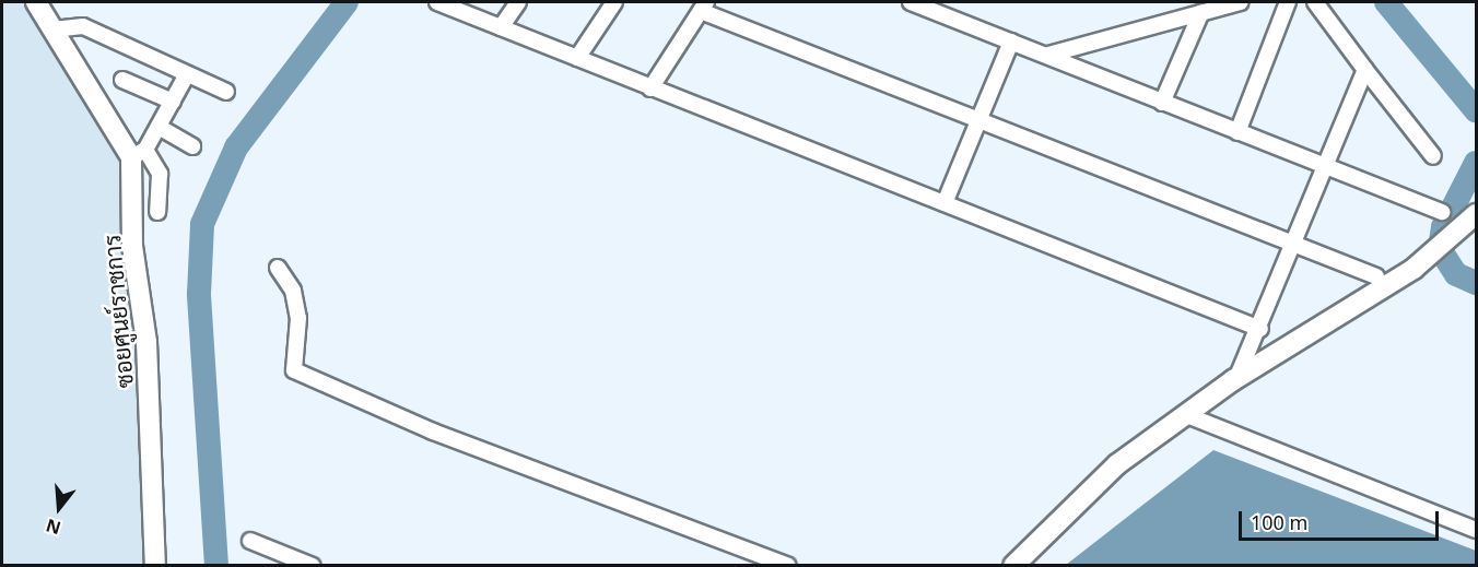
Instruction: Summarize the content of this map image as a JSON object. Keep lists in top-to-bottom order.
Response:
{
  "streets": {
    "street": ["ซอยศูนย์ราชการ"]
  },
  "scale_bar": "100 m",
  "north": "bottom"
}
